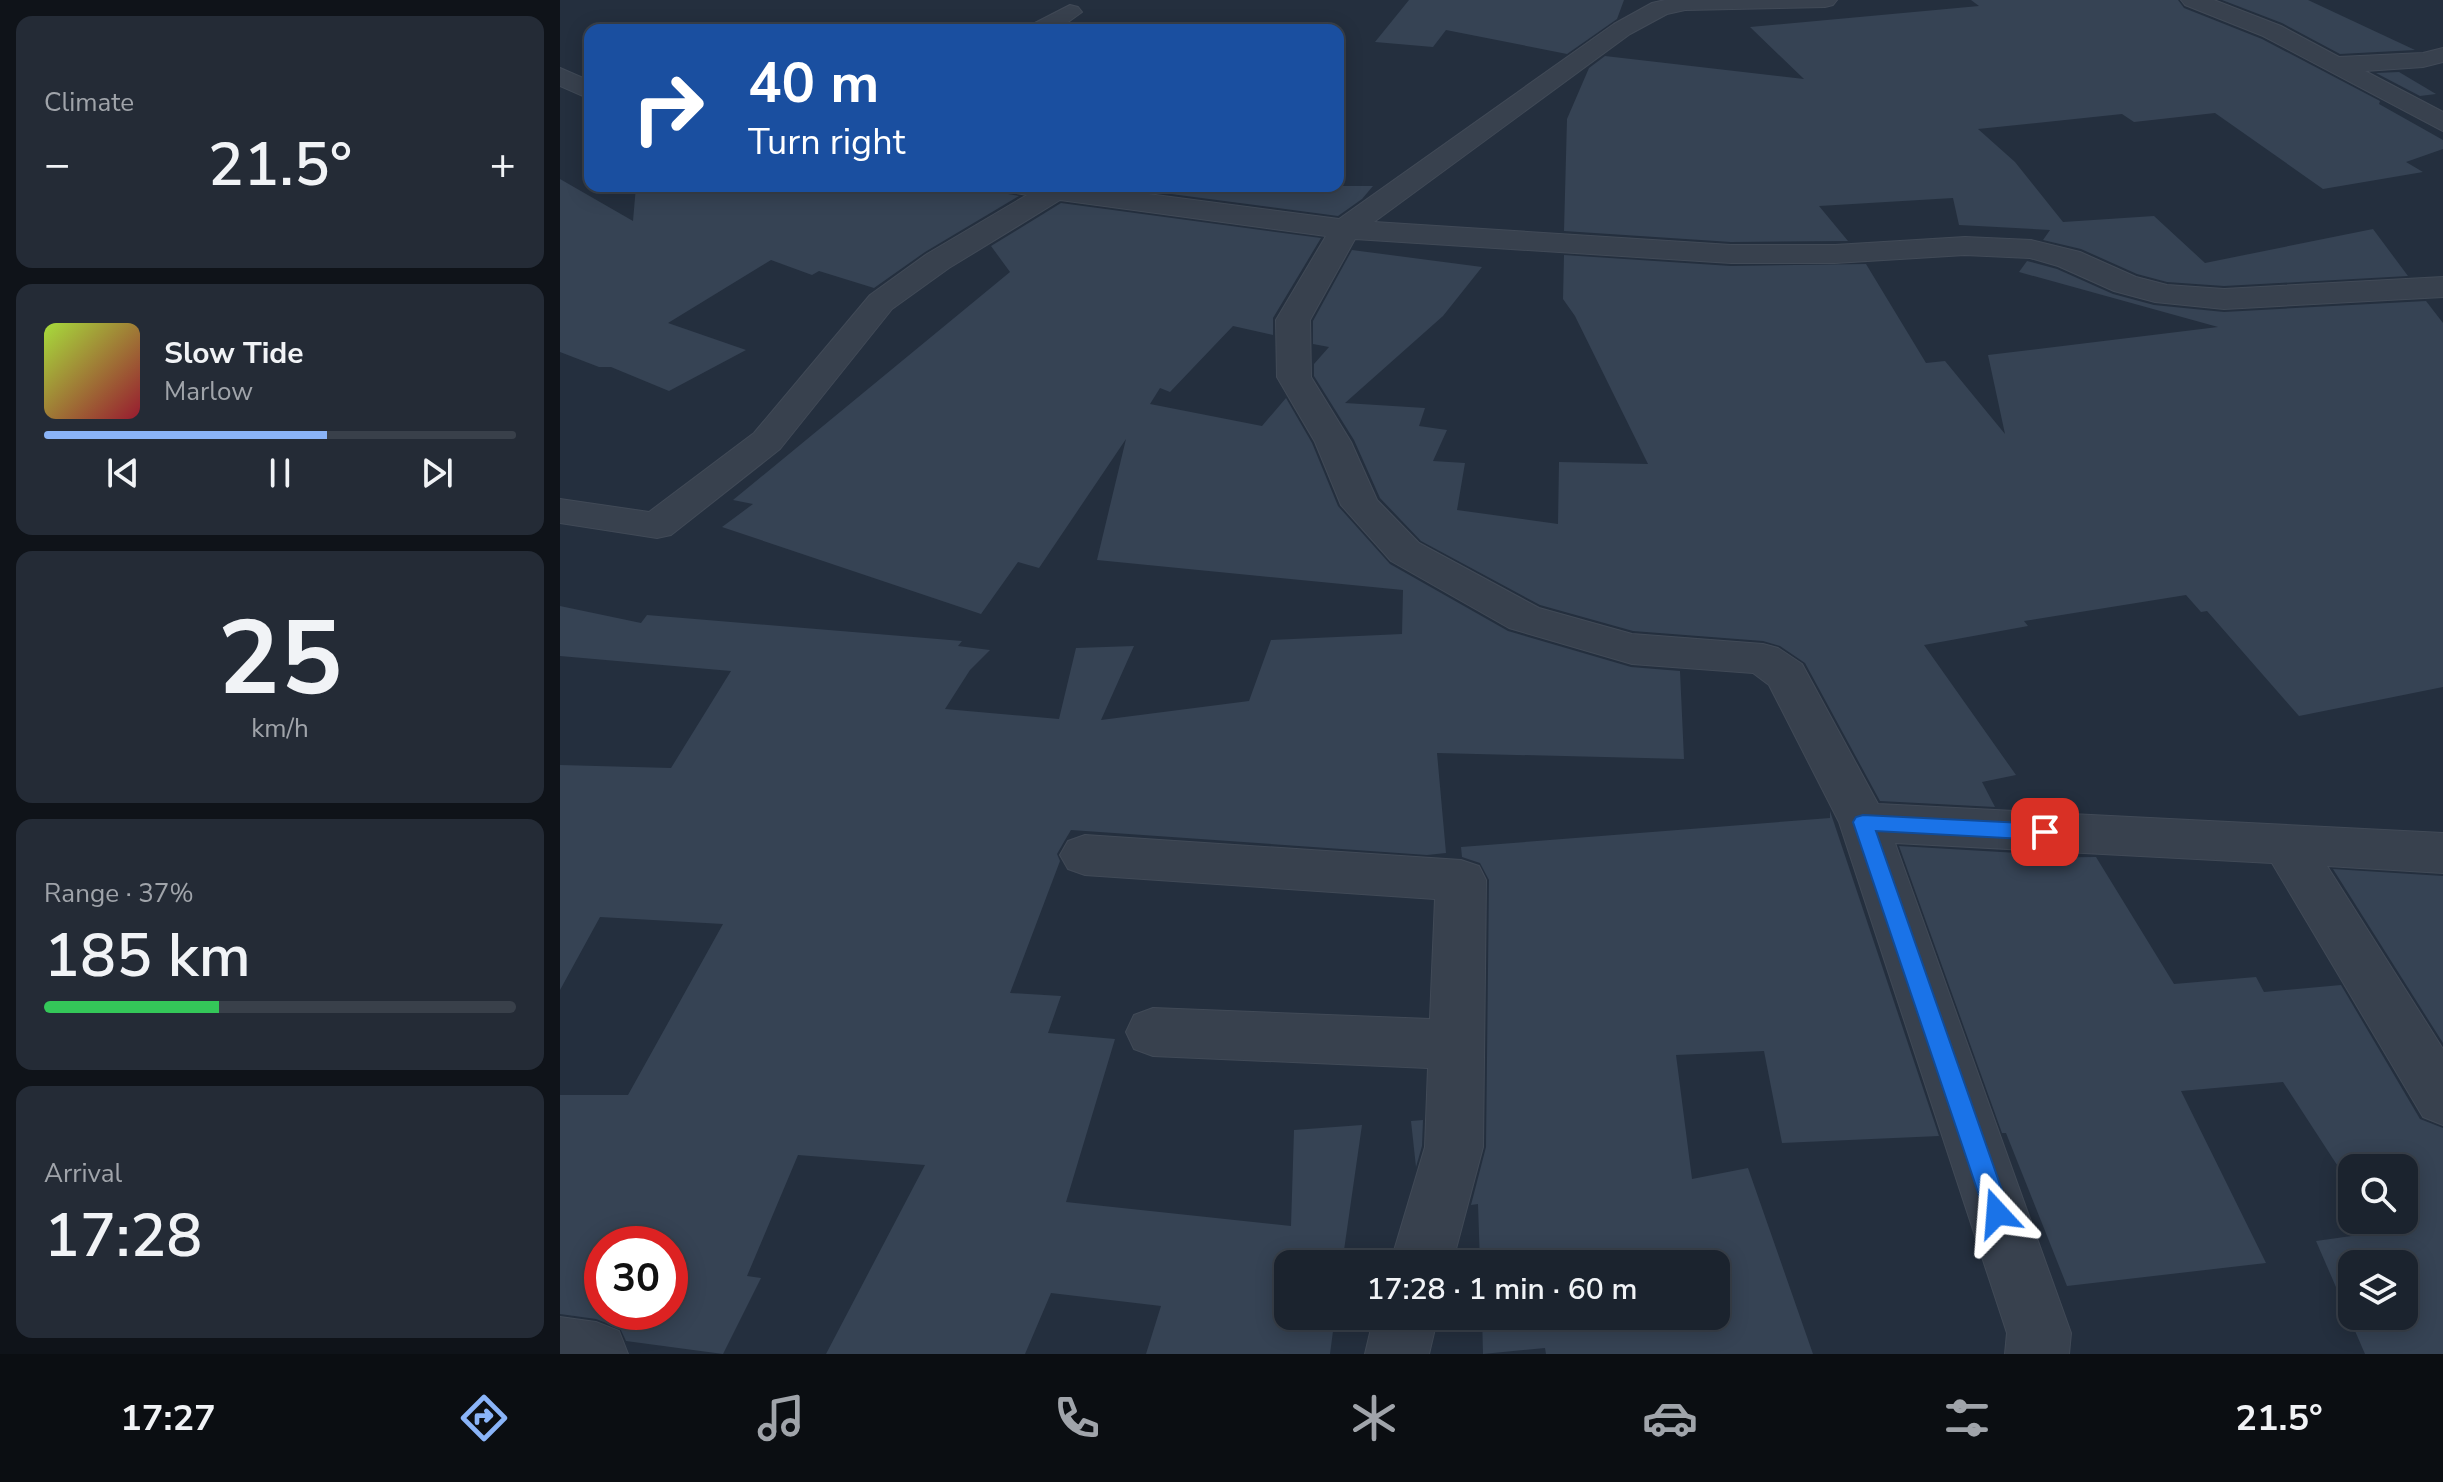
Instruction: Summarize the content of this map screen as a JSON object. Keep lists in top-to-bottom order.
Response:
{
  "page": {
    "tile": [
      "Climate",
      ["25", "km/h"],
      ["Range · 37%", "185 km"],
      ["Arrival", "17:28"]
    ],
    "turn": ["40 m", "Turn right"],
    "heat": ["−", "21.5°", "+"],
    "song": ["Slow Tide", "Marlow"],
    "limit": "30",
    "trip": "17:28 · 1 min · 60 m",
    "tabs": ["17:27", "21.5°"]
  }
}
